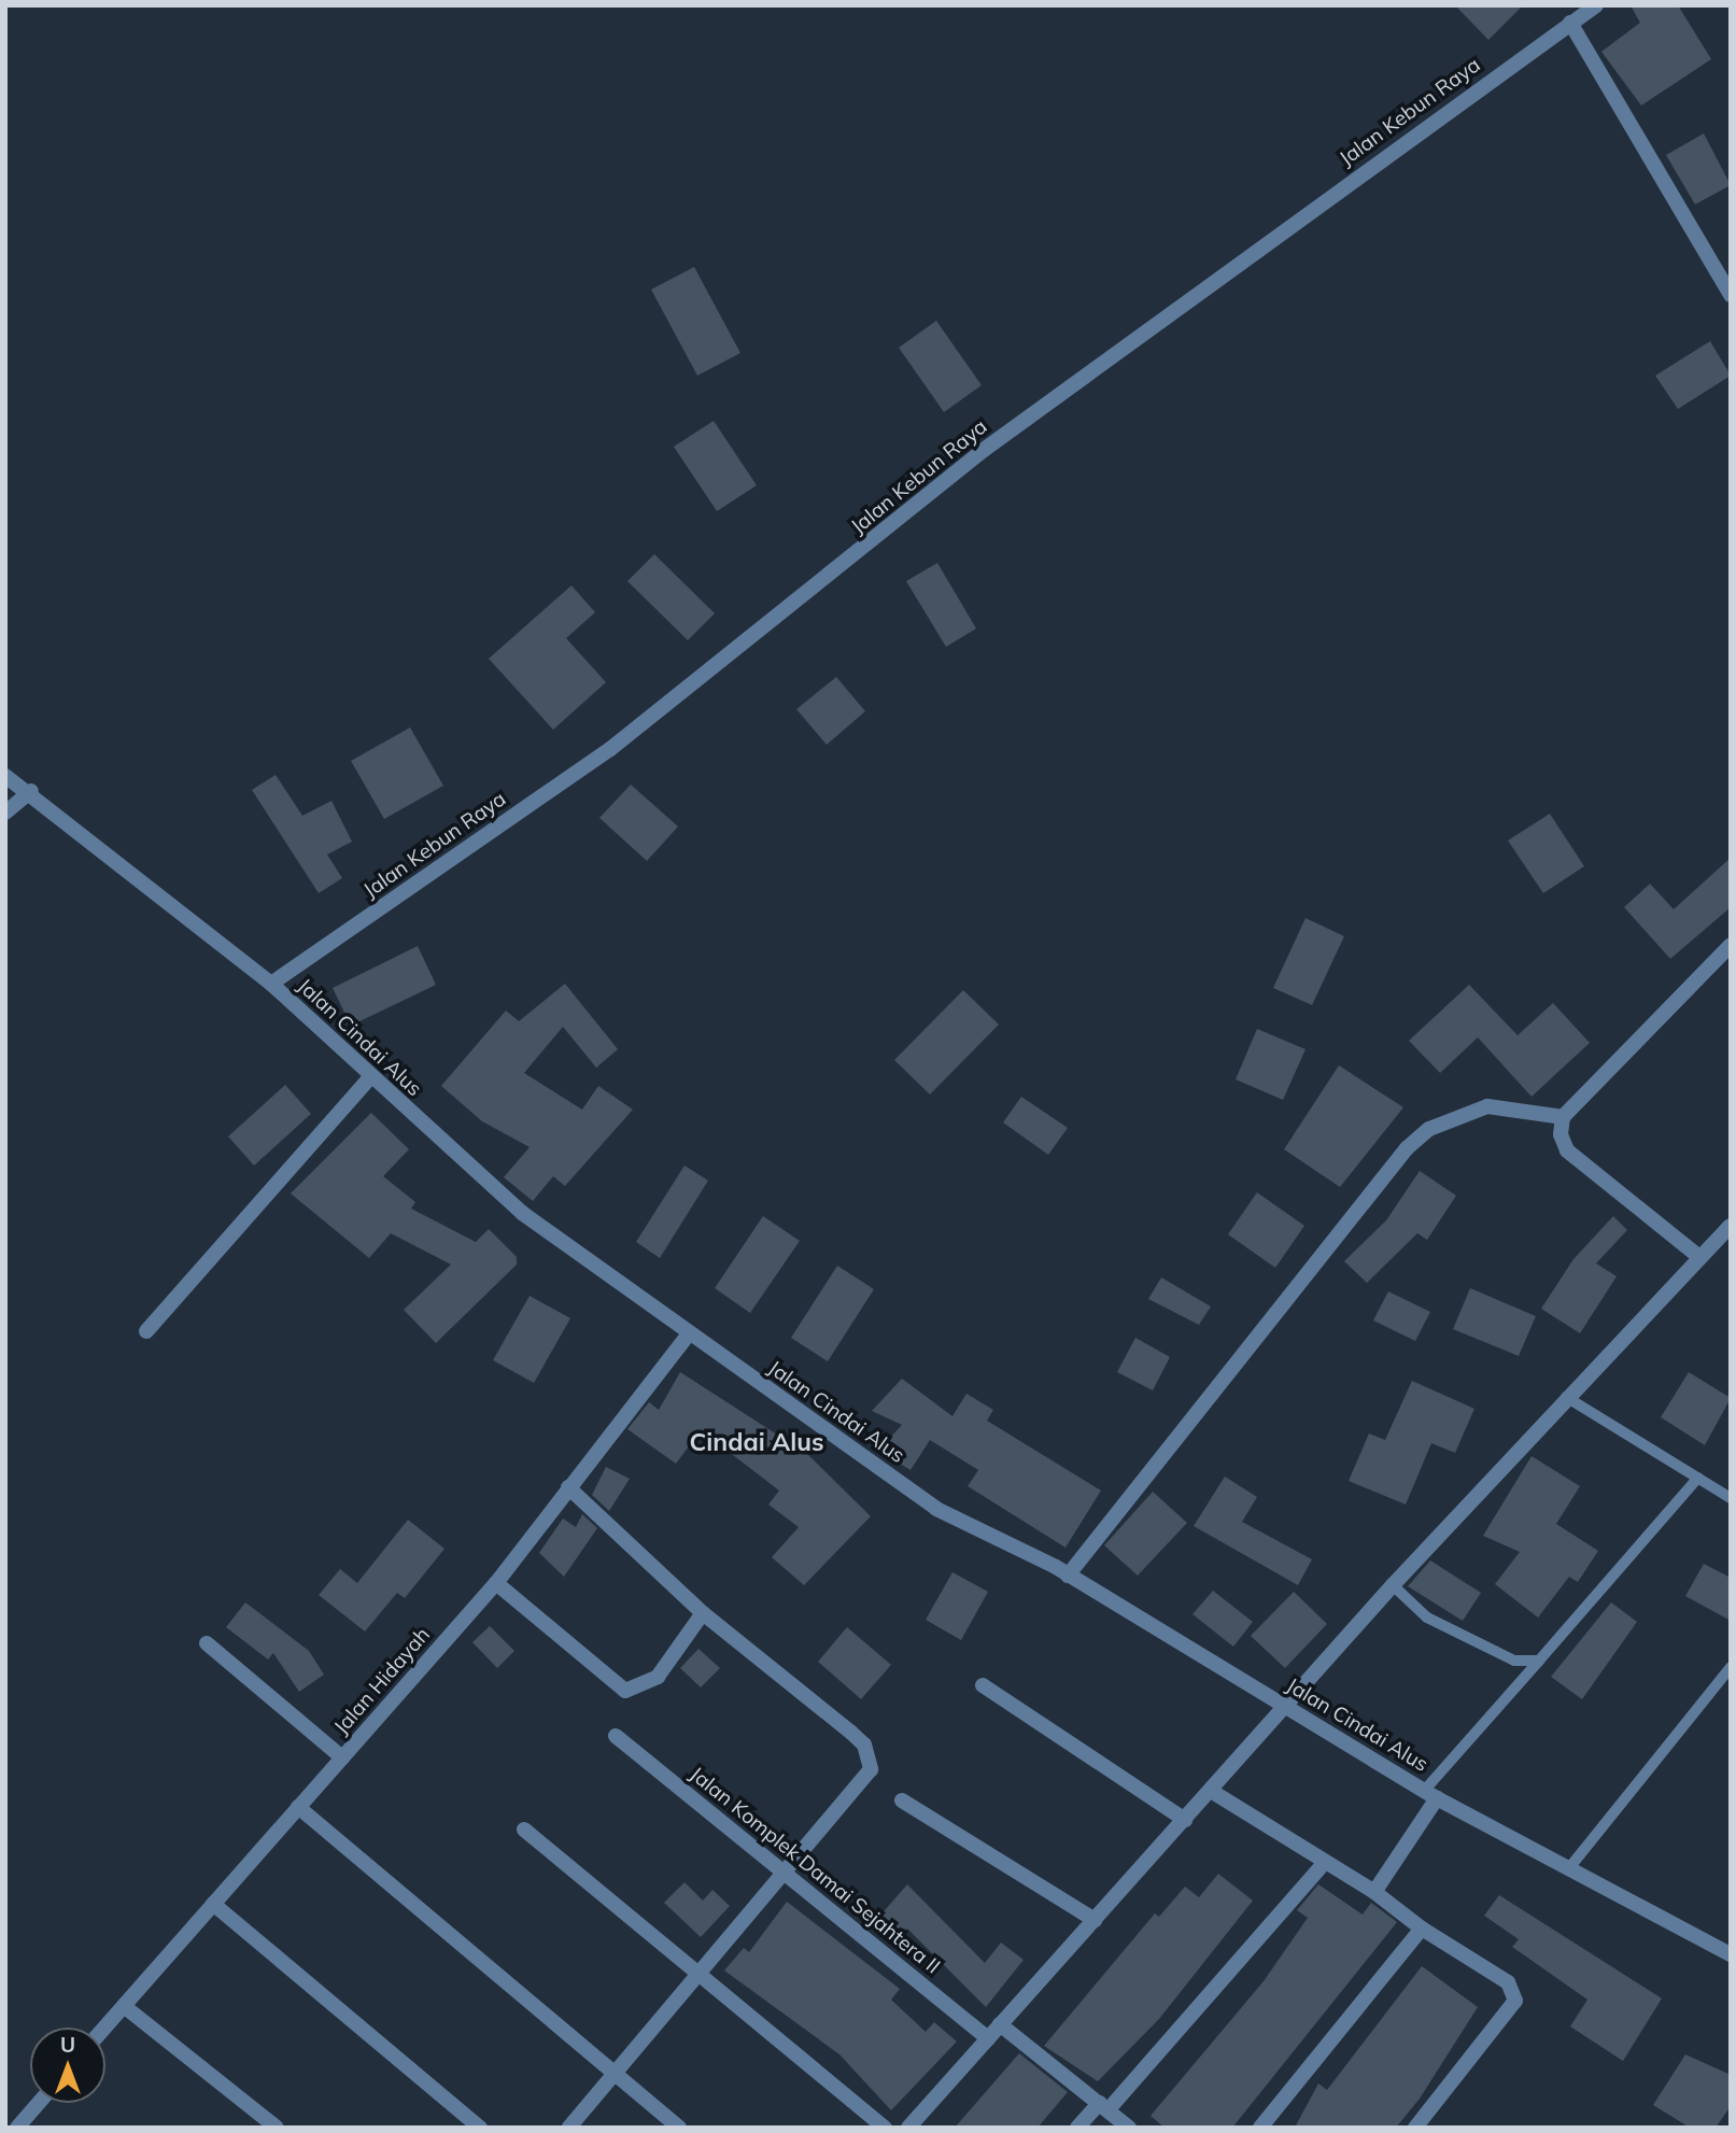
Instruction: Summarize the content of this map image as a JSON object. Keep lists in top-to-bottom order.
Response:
{
  "streets": {
    "street": [
      "Jalan Kebun Raya",
      "Jalan Cindai Alus",
      "Jalan Hidayah",
      "Jalan Komplek Damai Sejahtera II"
    ]
  },
  "crossings": [
    ["Jalan Kebun Raya", "Jalan Cindai Alus"],
    ["Jalan Cindai Alus", "Jalan Hidayah"]
  ],
  "districts": ["Cindai Alus"],
  "north": "top"
}
